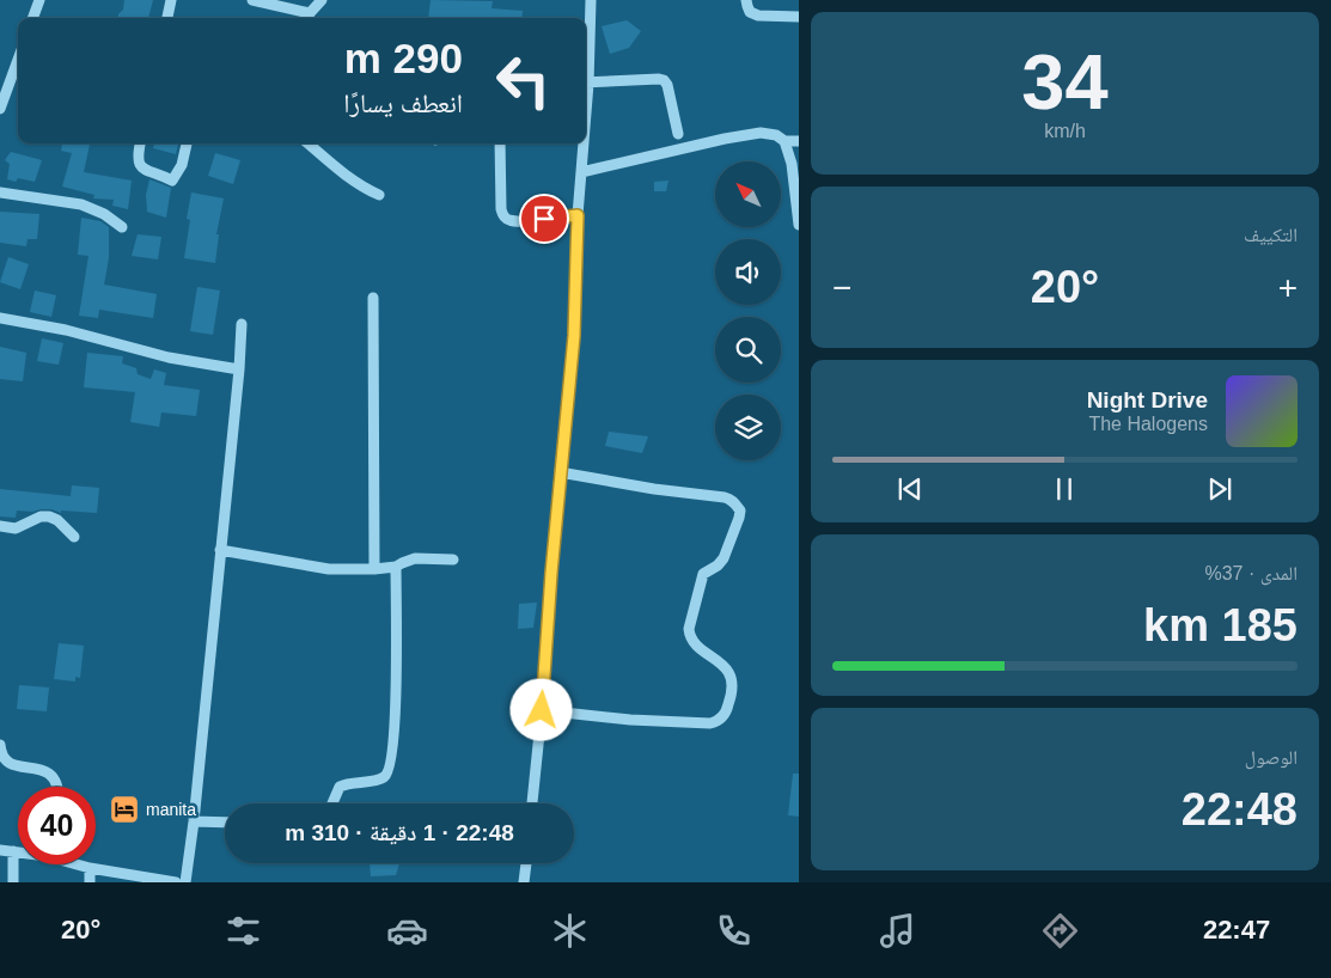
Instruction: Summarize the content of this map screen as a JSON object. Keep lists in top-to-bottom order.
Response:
{
  "places": {
    "hotel": ["manita"]
  },
  "north": "top left",
  "page": {
    "tile": [
      ["34", "km/h"],
      "التكييف",
      ["المدى · 37%", "185 km"],
      ["الوصول", "22:48"]
    ],
    "turn": ["290 m", "انعطف يسارًا"],
    "heat": ["−", "20°", "+"],
    "song": ["Night Drive", "The Halogens"],
    "limit": "40",
    "trip": "22:48 · 1 دقيقة · 310 m",
    "tabs": ["22:47", "20°"]
  }
}
